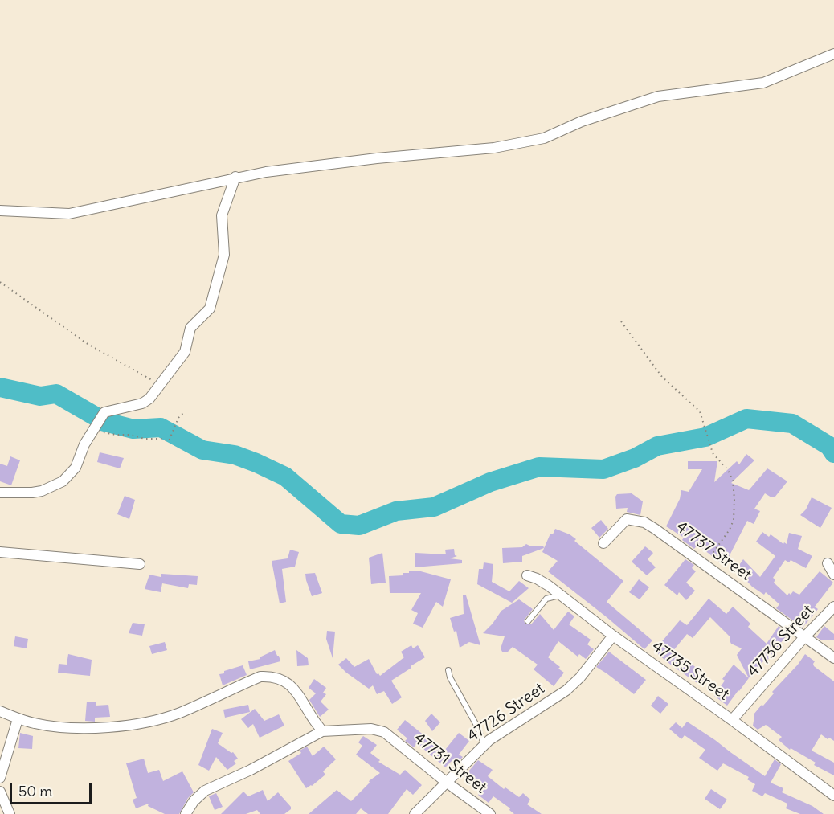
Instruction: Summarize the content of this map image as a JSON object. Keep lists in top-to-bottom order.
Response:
{
  "streets": {
    "street": [
      "47737 Street",
      "47736 Street",
      "47735 Street",
      "47726 Street",
      "47731 Street"
    ]
  },
  "crossings": [
    ["47737 Street", "47736 Street"],
    ["47736 Street", "47735 Street"],
    ["47735 Street", "47726 Street"],
    ["47726 Street", "47731 Street"]
  ],
  "scale_bar": "50 m"
}
